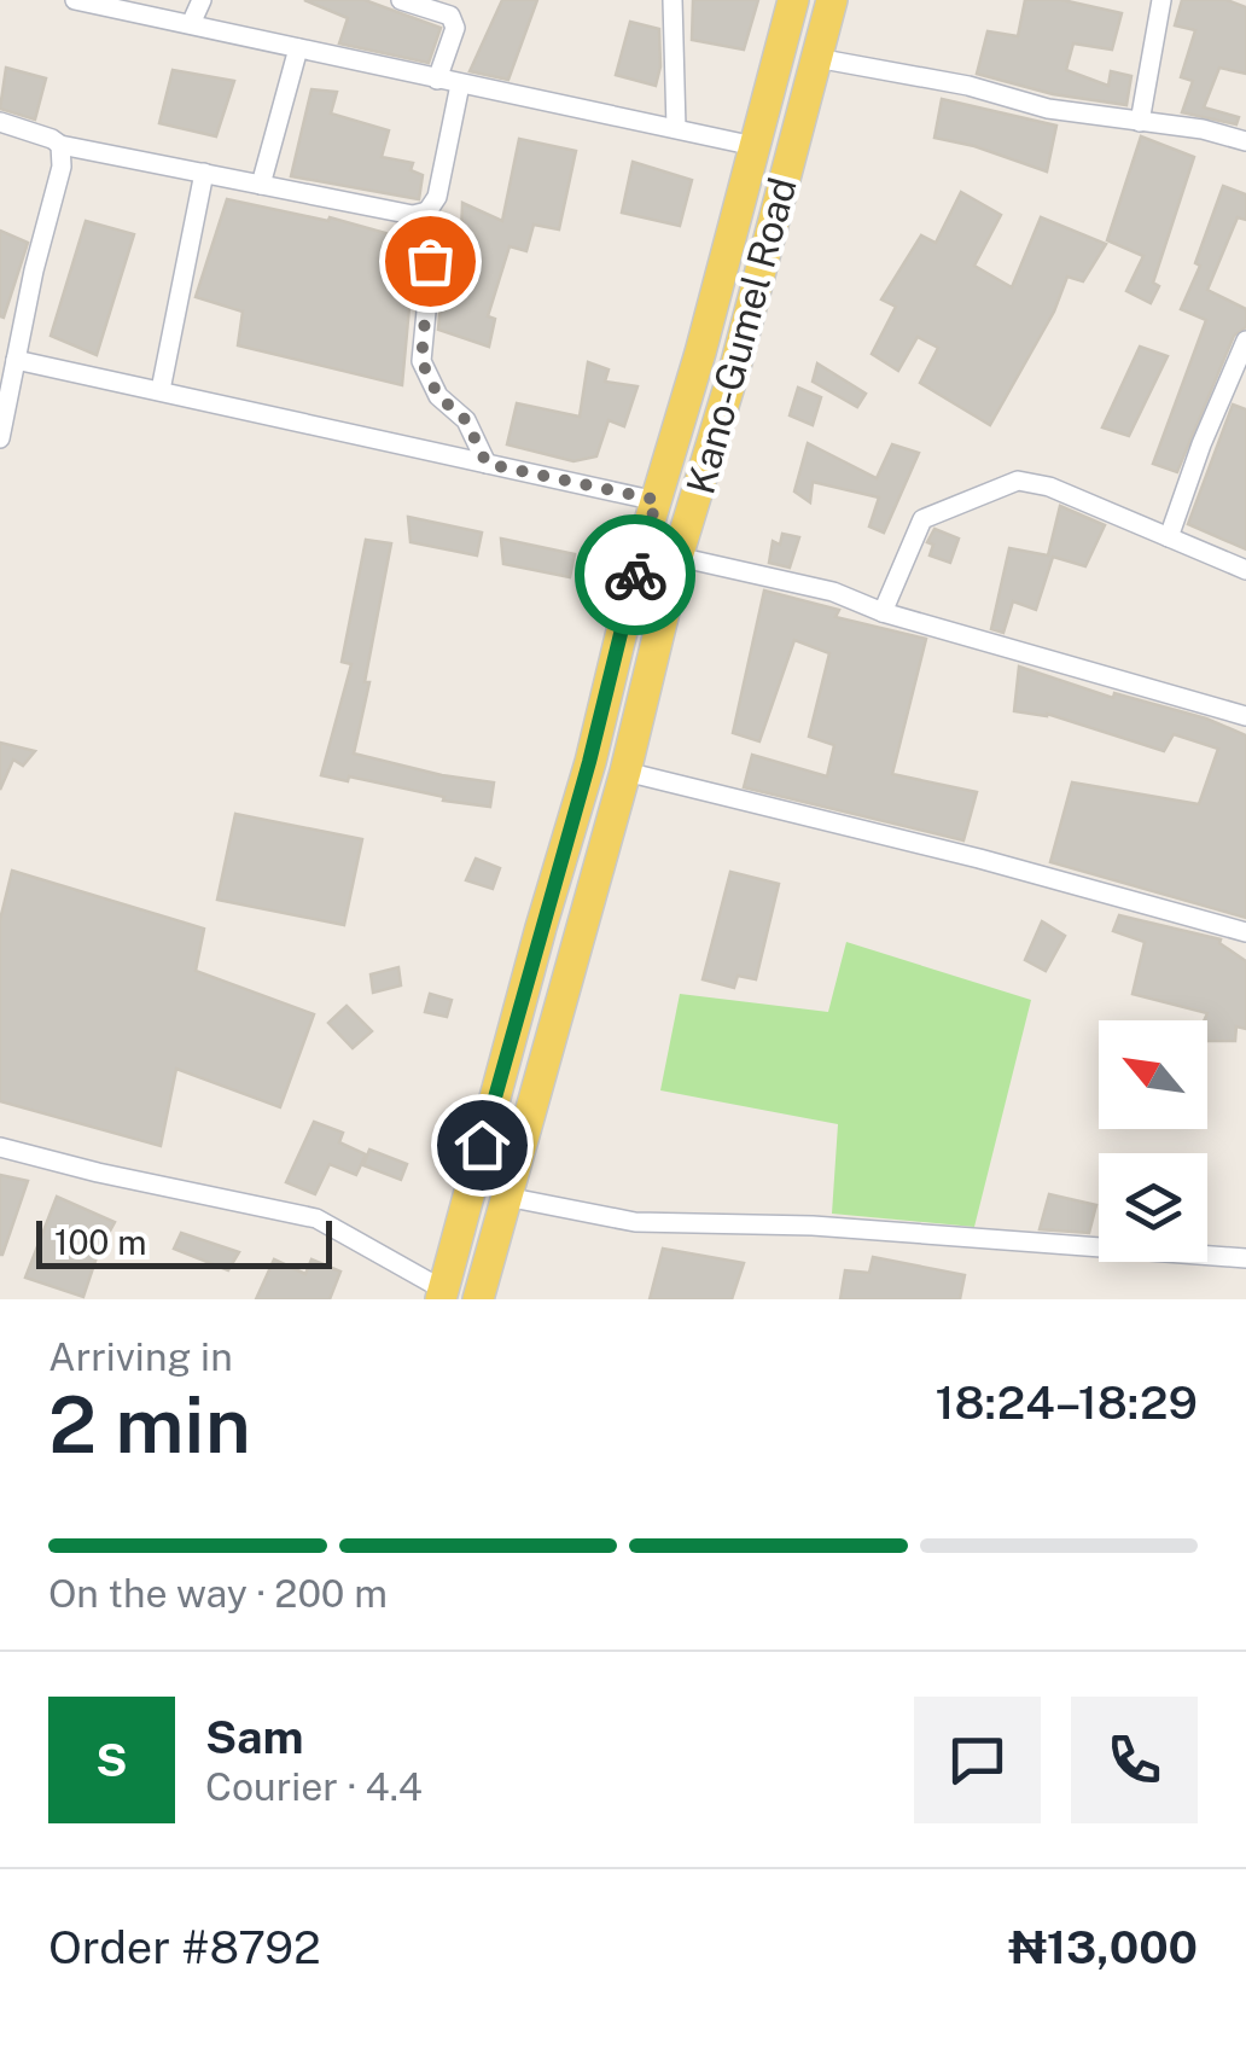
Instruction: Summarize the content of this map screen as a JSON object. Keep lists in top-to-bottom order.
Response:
{
  "streets": {
    "main road": ["Kano-Gumel Road"]
  },
  "scale_bar": "100 m",
  "north": "top left",
  "page": {
    "scale": "100 m",
    "heading": ["2 min", "Arriving in", "18:24–18:29"],
    "panel": [
      "Sam",
      "Courier · 4.4",
      "Order #8792",
      "₦13,000"
    ],
    "bar": "On the way · 200 m",
    "round": "S"
  }
}
